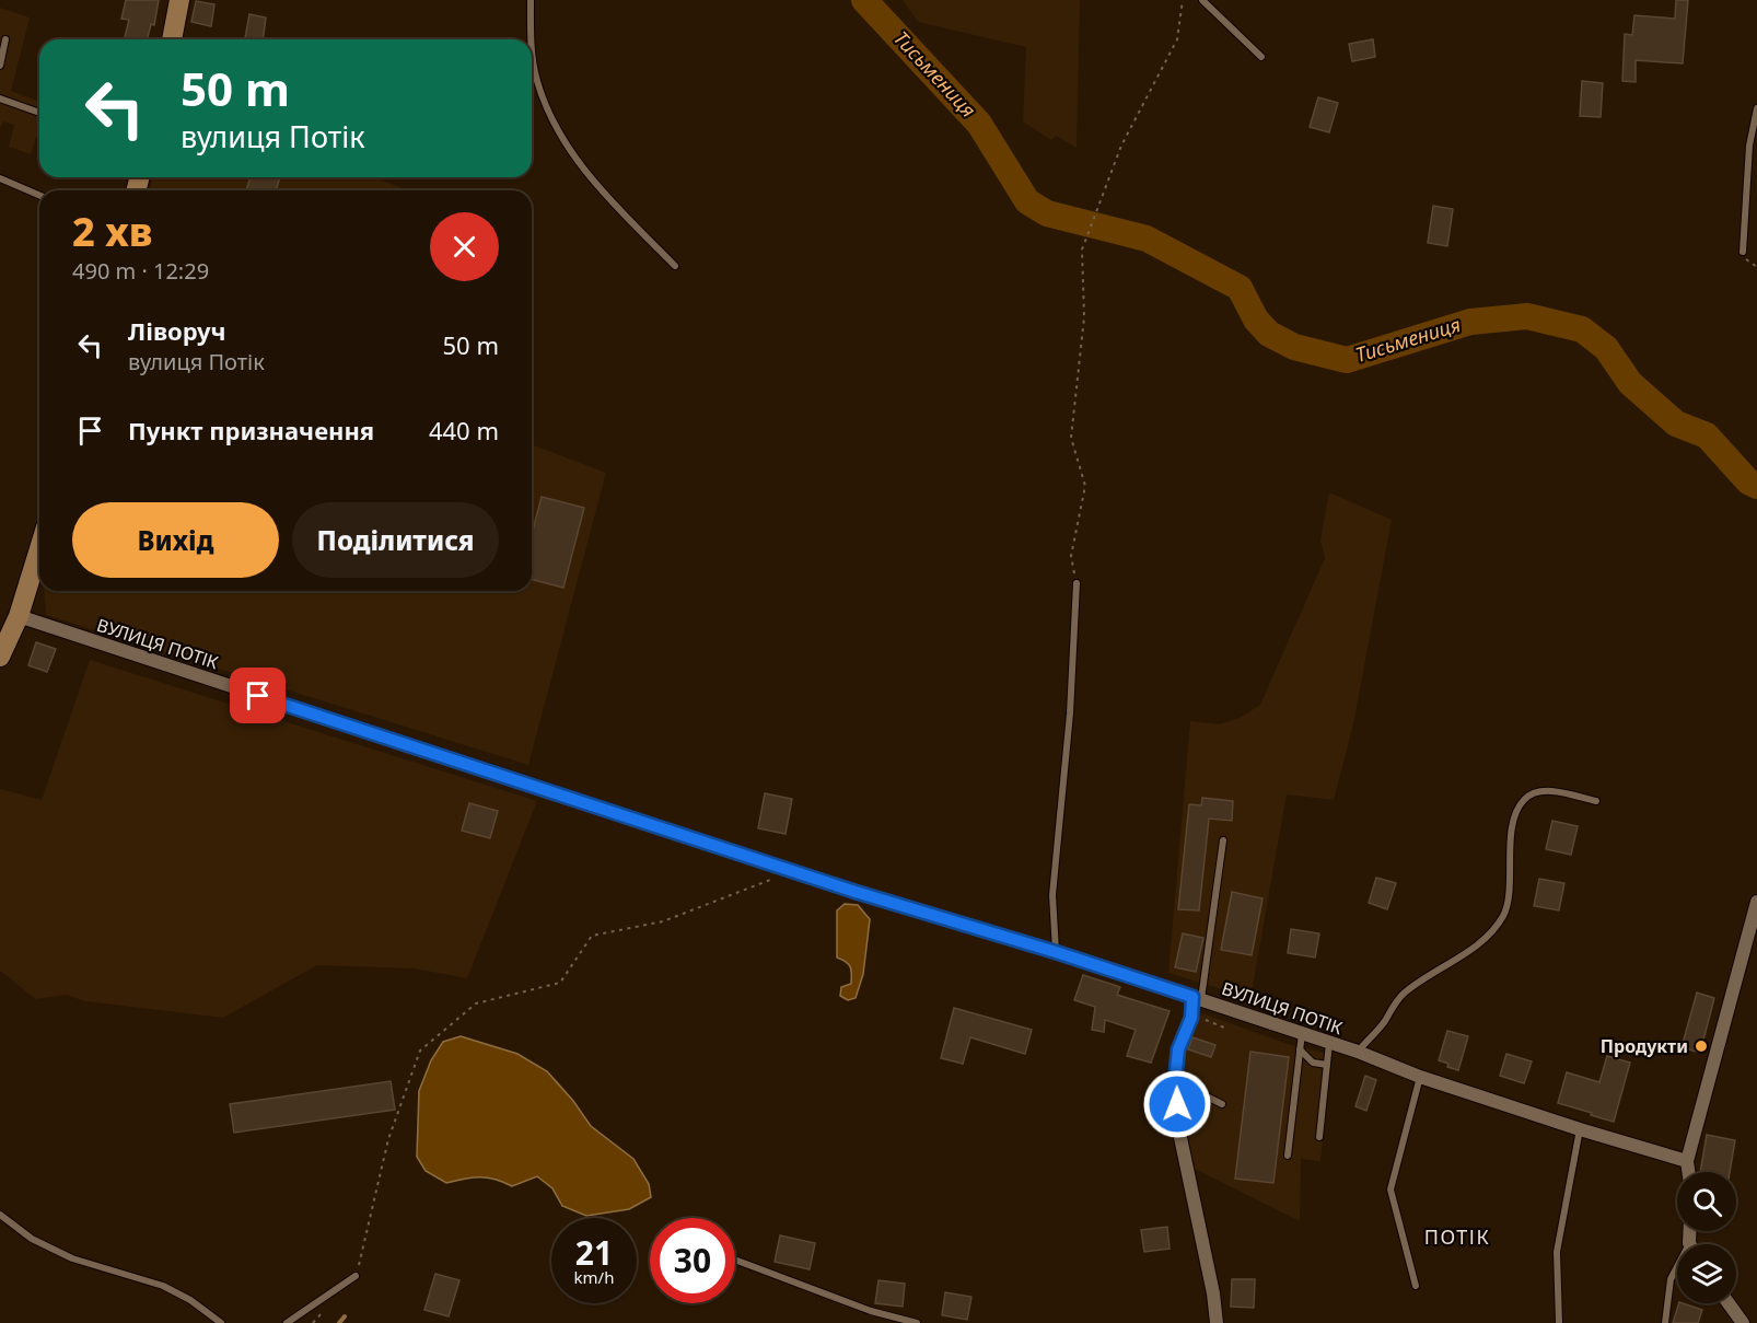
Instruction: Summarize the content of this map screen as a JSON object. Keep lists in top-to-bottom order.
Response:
{
  "streets": {
    "street": ["ВУЛИЦЯ ПОТІК"]
  },
  "districts": ["ПОТІК"],
  "water": ["Тисьмениця"],
  "places": ["Продукти"],
  "page": {
    "turn": ["50 m", "вулиця Потік"],
    "heading": ["2 хв", "490 m · 12:29"],
    "list": [
      {
        "name": "Ліворуч",
        "note": "вулиця Потік",
        "value": "50 m"
      },
      {
        "name": "Пункт призначення",
        "value": "440 m"
      }
    ],
    "buttons": ["Вихід", "Поділитися"],
    "speed": "21 km/h",
    "limit": "30"
  }
}
